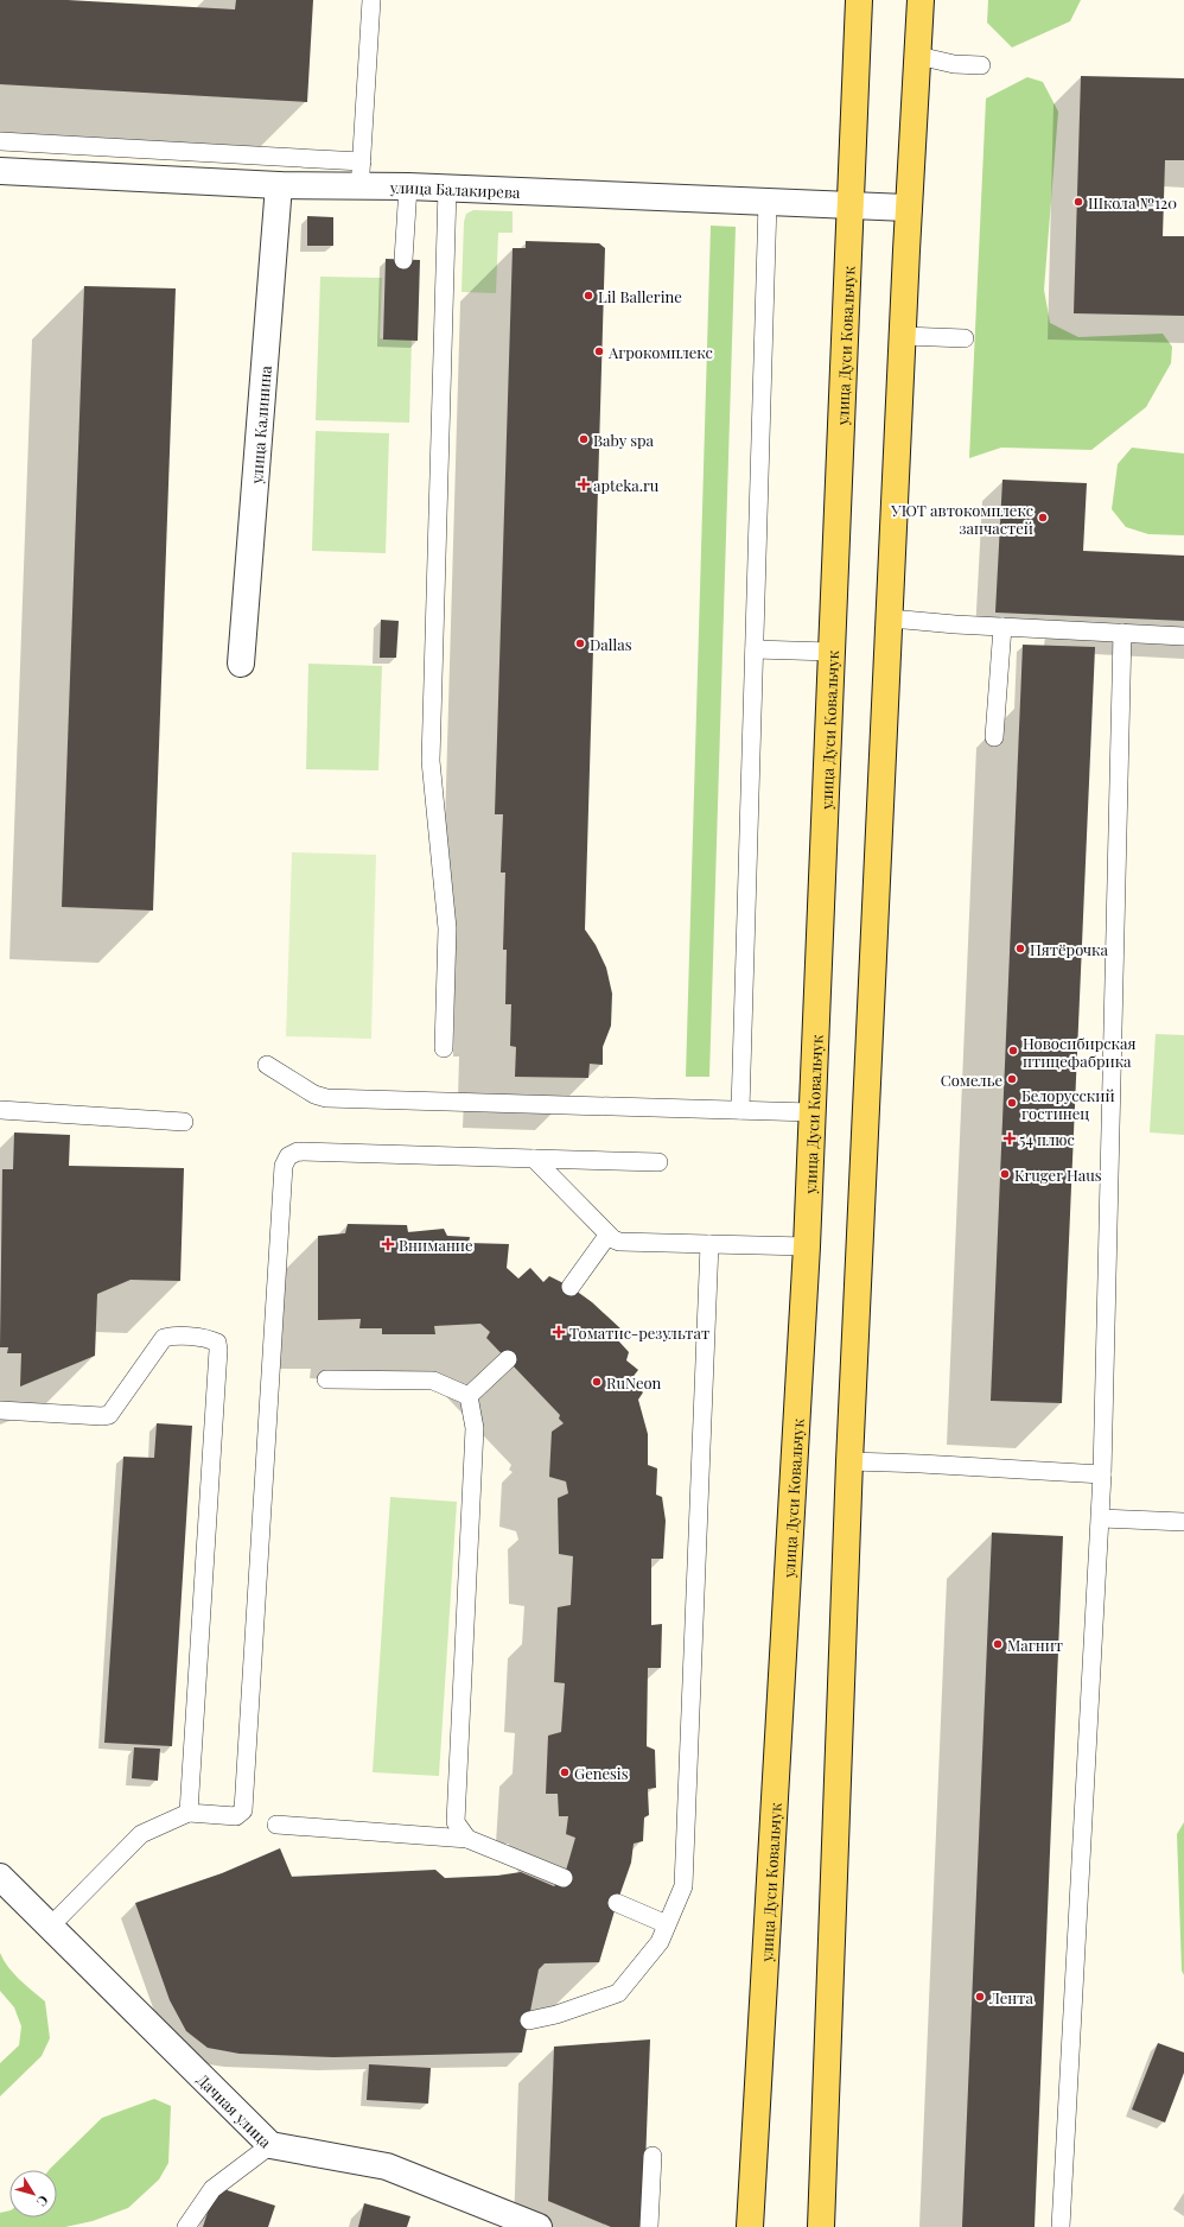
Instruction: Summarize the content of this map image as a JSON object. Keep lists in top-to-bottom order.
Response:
{
  "streets": {
    "main road": ["улица Дуси Ковальчук"],
    "street": ["улица Балакирева", "улица Калинина", "Дачная улица"]
  },
  "crossings": [
    ["улица Балакирева", "улица Дуси Ковальчук"],
    ["улица Балакирева", "улица Калинина"]
  ],
  "places": {
    "other": [
      "Школа №120",
      "Lil Ballerine",
      "Агрокомплекс",
      "Baby spa",
      "УЮТ автокомплекс запчастей",
      "Dallas",
      "Пятёрочка",
      "Новосибирская птицефабрика",
      "Сомелье",
      "Белорусский гостинец",
      "Kruger Haus",
      "RuNeon",
      "Магнит",
      "Genesis",
      "Лента"
    ],
    "health": [
      "apteka.ru",
      "54 плюс",
      "Внимание",
      "Томатис-результат"
    ]
  },
  "north": "bottom right"
}
